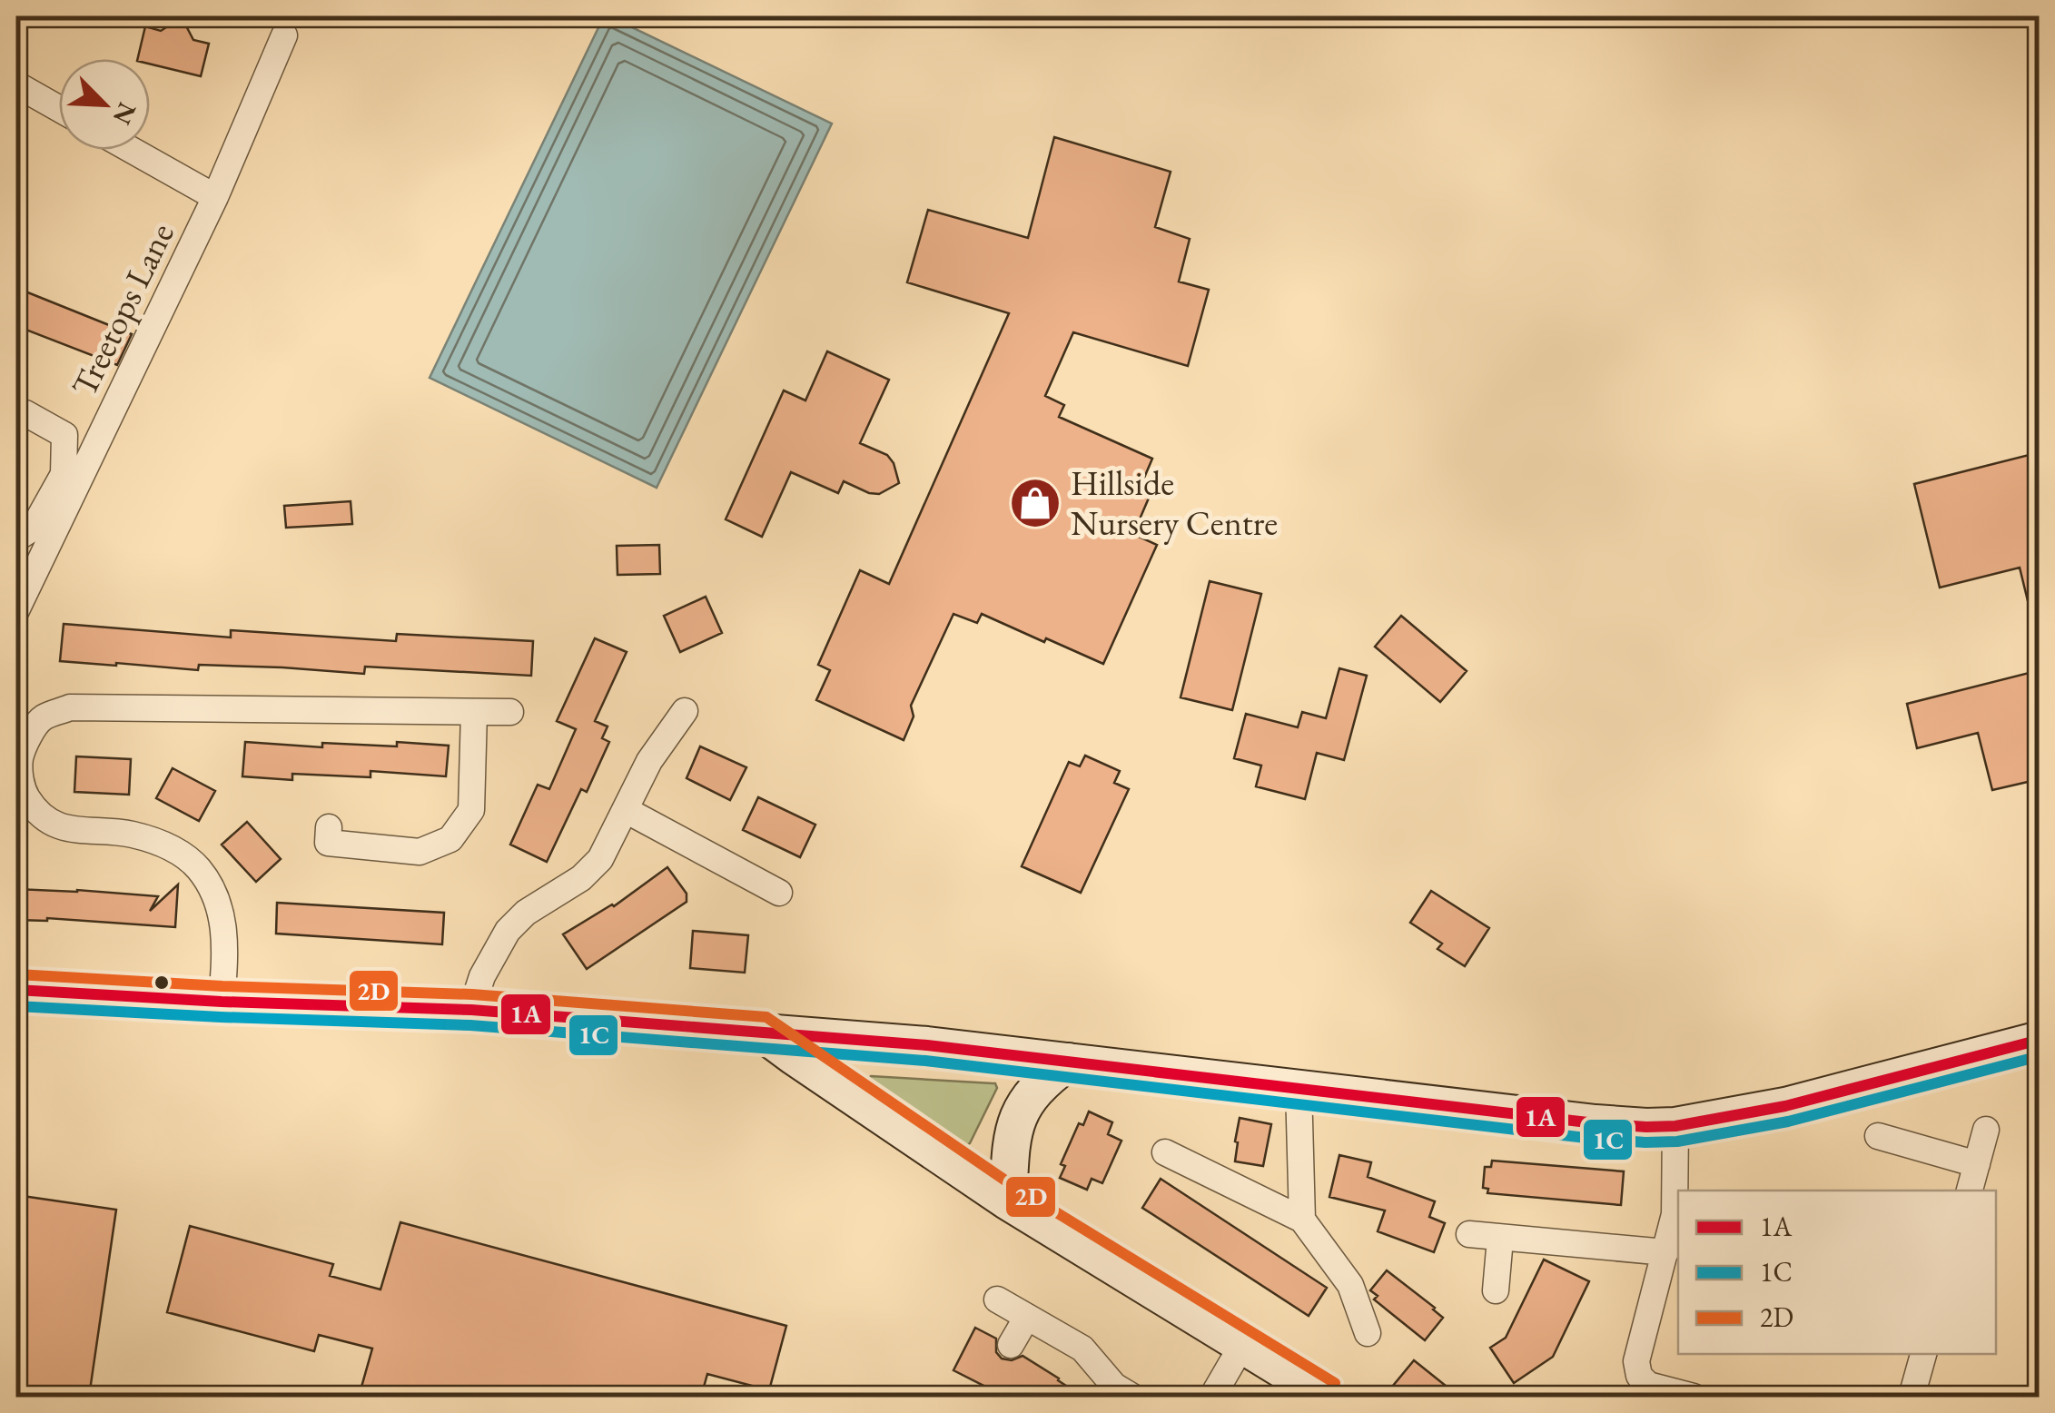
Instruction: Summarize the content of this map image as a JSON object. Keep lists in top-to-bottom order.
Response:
{
  "streets": {
    "street": ["Treetops Lane"]
  },
  "places": {
    "shop": ["Hillside Nursery Centre"]
  },
  "lines": ["transit line 2D", "transit line 1A", "transit line 1C"],
  "legend": ["1A", "1C", "2D"],
  "north": "bottom right"
}
